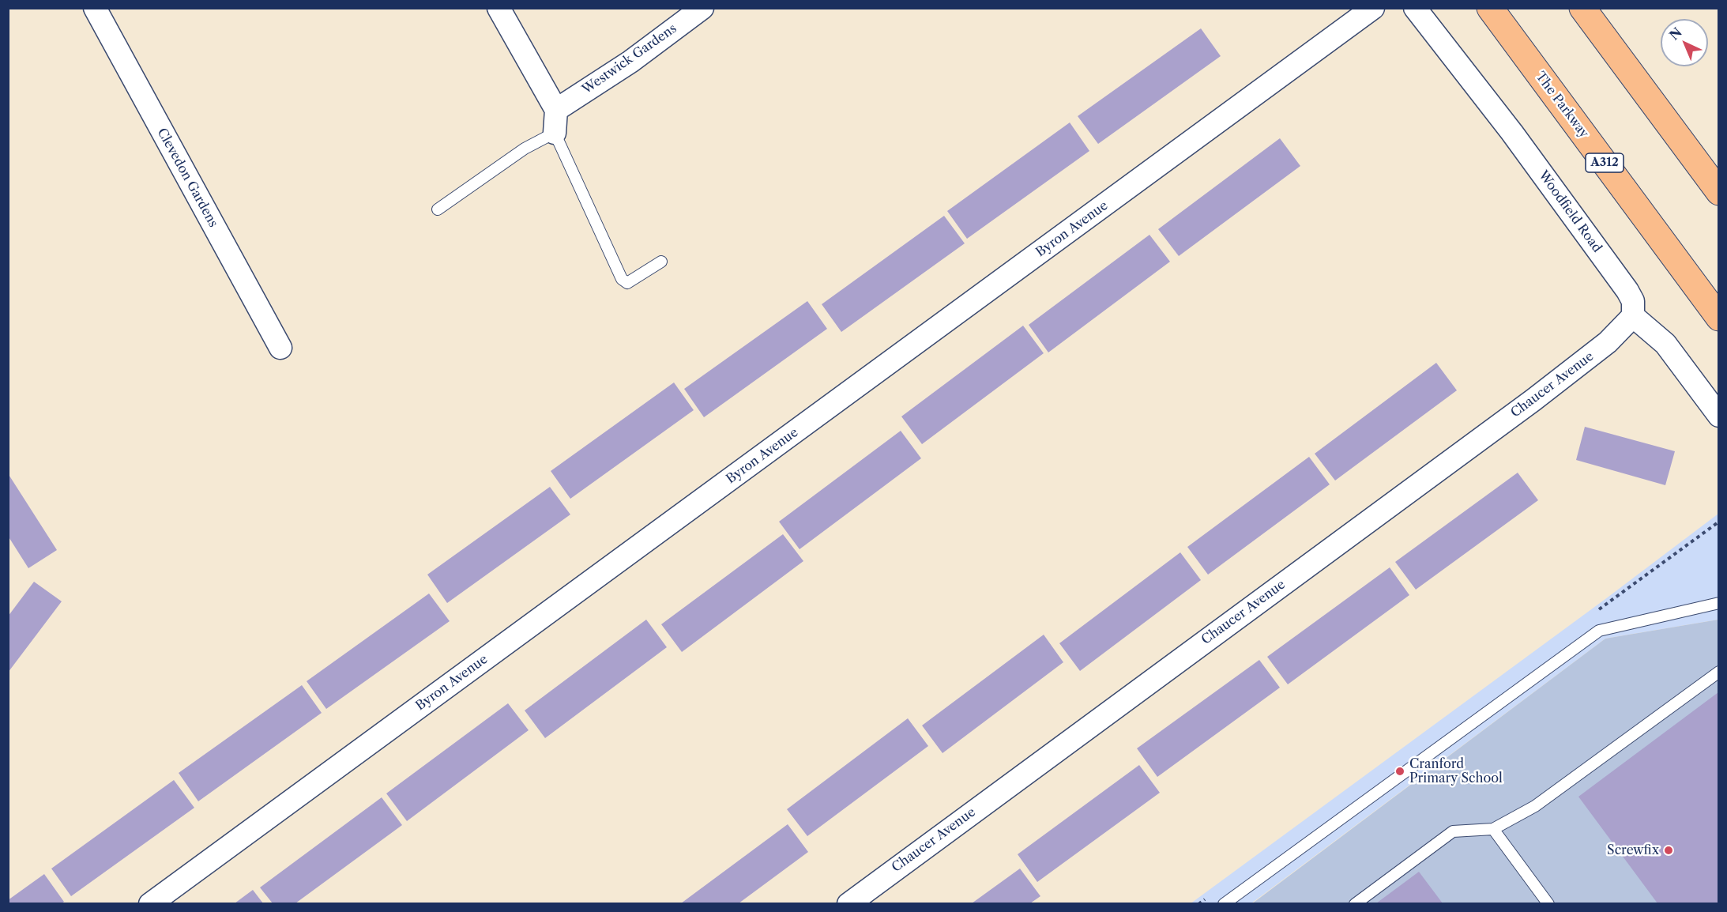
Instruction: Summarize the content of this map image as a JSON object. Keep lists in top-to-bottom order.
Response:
{
  "streets": {
    "highway": ["The Parkway", "A312"],
    "street": [
      "Westwick Gardens",
      "Clevedon Gardens",
      "Woodfield Road",
      "Byron Avenue",
      "Chaucer Avenue"
    ]
  },
  "crossings": [
    ["Woodfield Road", "Chaucer Avenue"]
  ],
  "places": ["Cranford Primary School", "Screwfix"],
  "north": "top left"
}
